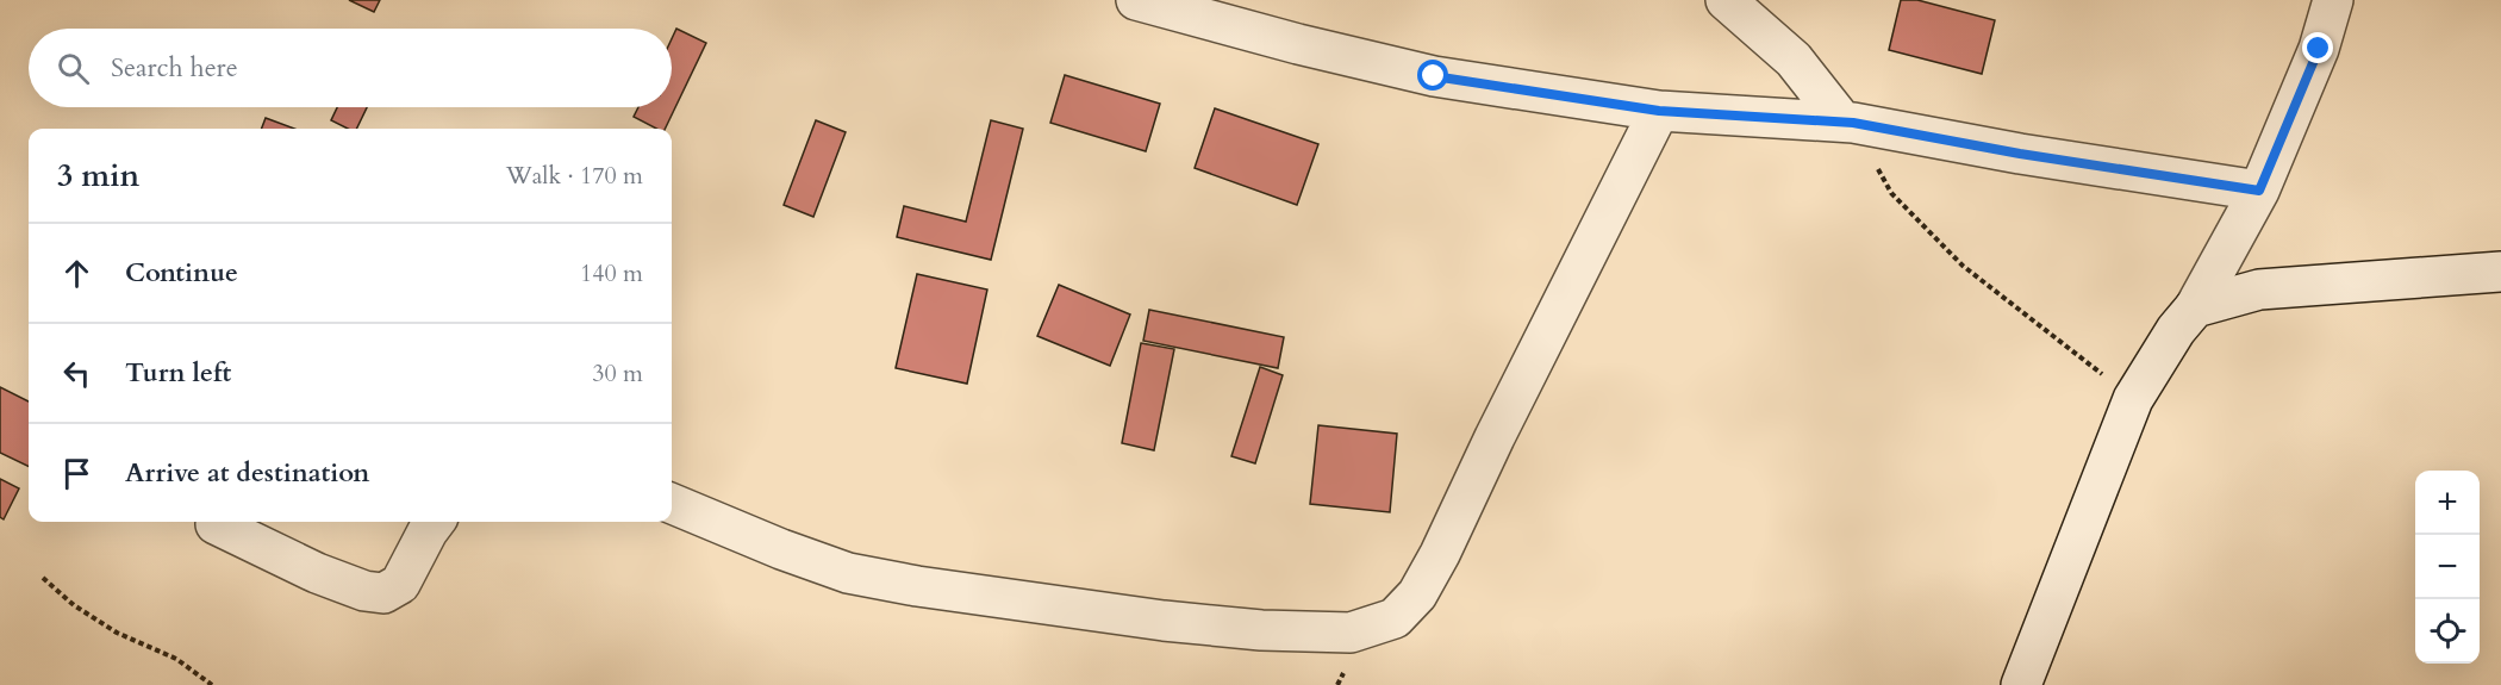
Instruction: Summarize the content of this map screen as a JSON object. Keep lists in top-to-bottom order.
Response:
{
  "page": {
    "search": "Search here",
    "heading": ["3 min", "Walk · 170 m"],
    "list": [
      ["Continue", "140 m"],
      ["Turn left", "30 m"],
      "Arrive at destination"
    ],
    "map_buttons": ["+", "−"]
  }
}
